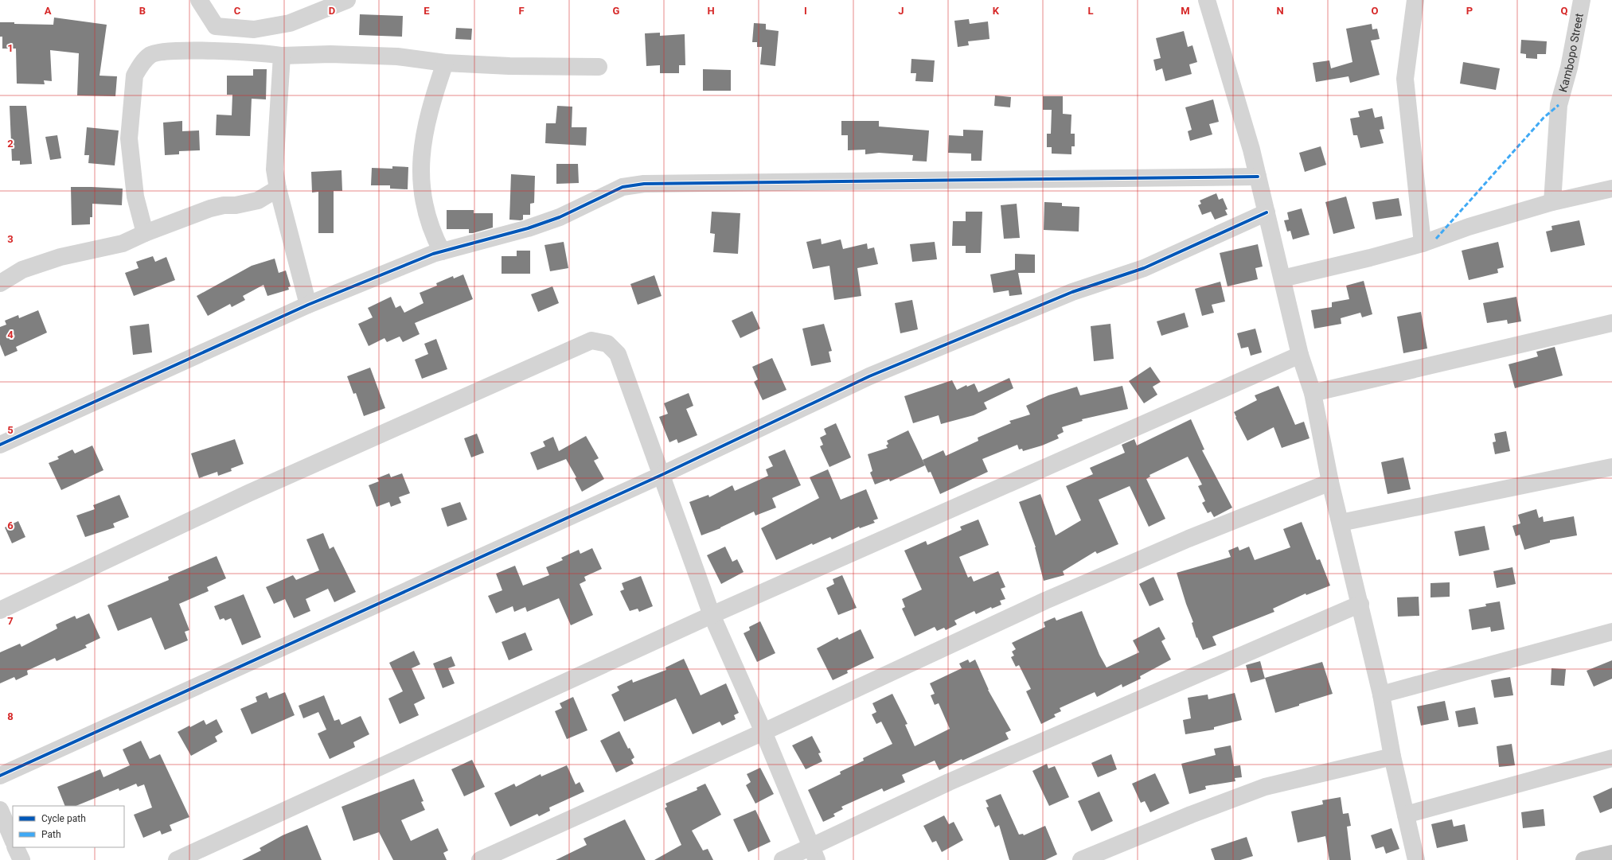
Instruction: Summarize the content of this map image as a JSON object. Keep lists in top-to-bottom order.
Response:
{
  "streets": {
    "street": ["Kambopo Street"]
  },
  "legend": ["Cycle path", "Path"],
  "grid": {
    "columns": [
      "A",
      "B",
      "C",
      "D",
      "E",
      "F",
      "G",
      "H",
      "I",
      "J",
      "K",
      "L",
      "M",
      "N",
      "O",
      "P",
      "Q"
    ],
    "rows": [
      "1",
      "2",
      "3",
      "4",
      "5",
      "6",
      "7",
      "8"
    ]
  }
}
